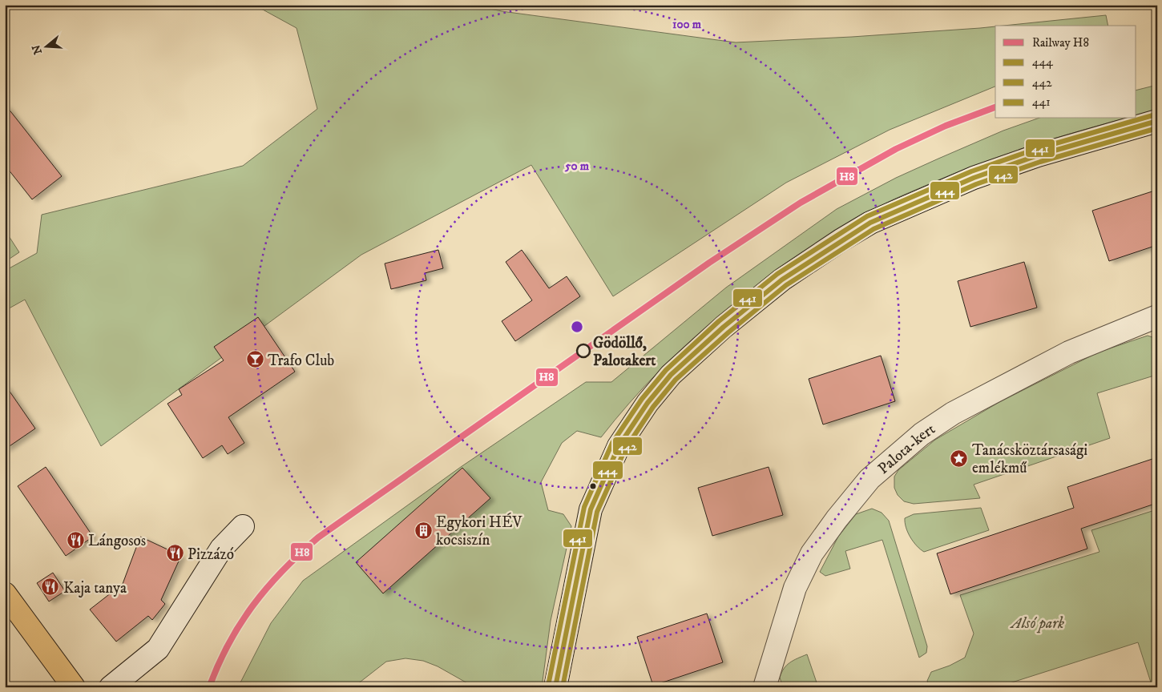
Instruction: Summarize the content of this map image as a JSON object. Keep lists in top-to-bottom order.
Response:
{
  "streets": {
    "main road": ["Palota-kert"]
  },
  "parks": ["Alsó park"],
  "places": {
    "other": ["Gödöllő, Palotakert"],
    "bar": ["Trafo Club"],
    "place": ["Tanácsköztársasági emlékmű"],
    "building": ["Egykori HÉV kocsiszín"],
    "restaurant": ["Lángosos", "Pizzázó", "Kaja tanya"]
  },
  "lines": [
    "rail line H8",
    "transit line 441",
    "transit line 444",
    "transit line 442"
  ],
  "legend": [
    "Railway H8",
    "444",
    "442",
    "441"
  ],
  "north": "left",
  "rings": ["100 m", "50 m"]
}
